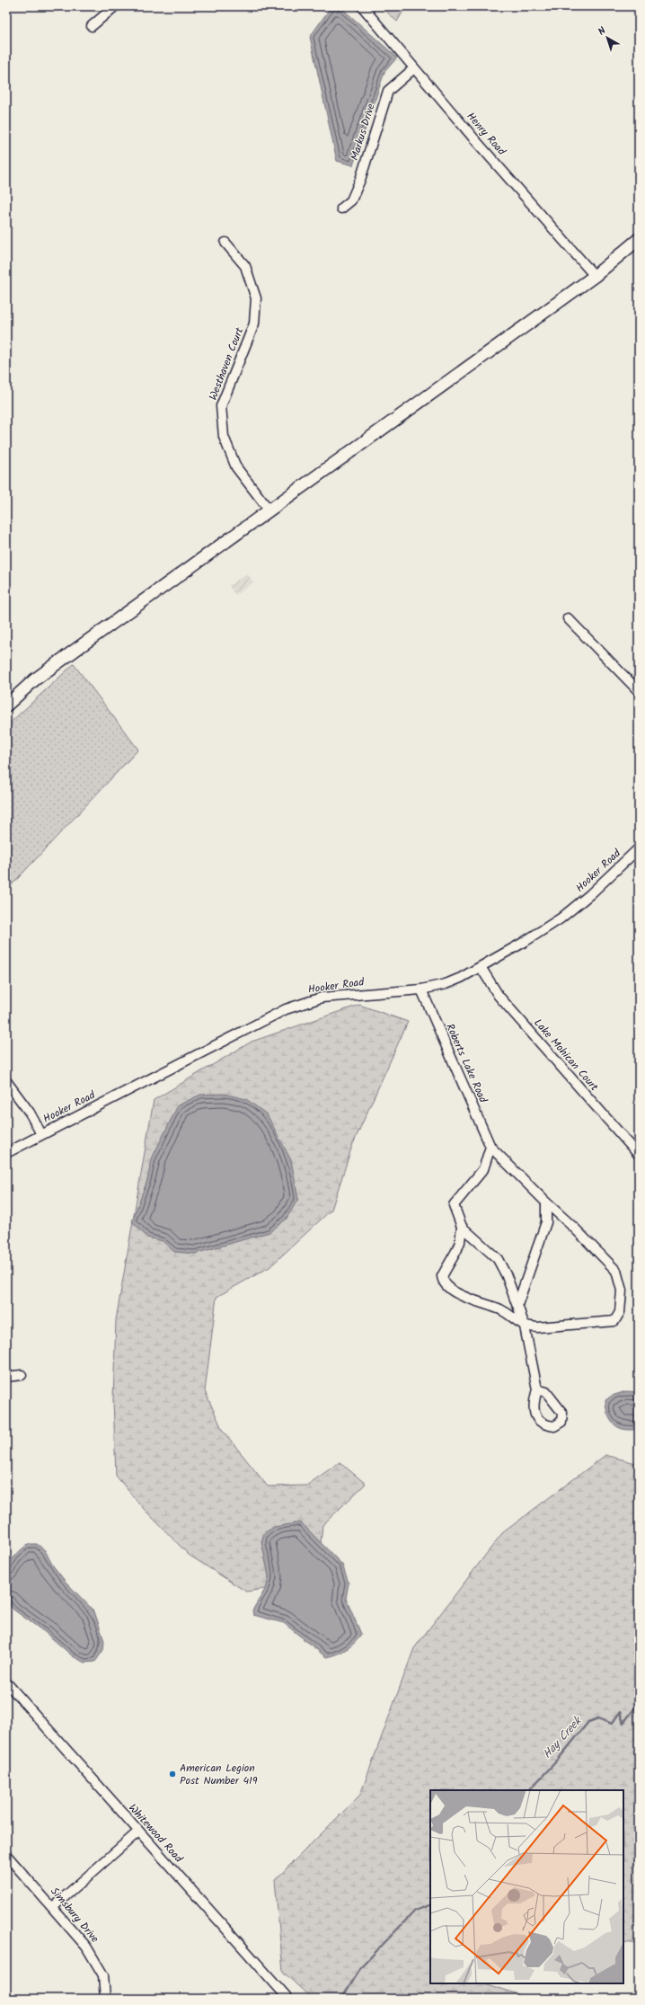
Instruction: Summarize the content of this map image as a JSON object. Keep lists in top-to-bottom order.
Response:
{
  "streets": {
    "street": [
      "Markus Drive",
      "Henry Road",
      "Westhaven Court",
      "Hooker Road",
      "Lake Mohican Court",
      "Roberts Lake Road",
      "Whitewood Road",
      "Simsbury Drive"
    ]
  },
  "crossings": [
    ["Markus Drive", "Henry Road"],
    ["Hooker Road", "Lake Mohican Court"],
    ["Hooker Road", "Roberts Lake Road"]
  ],
  "water": ["Hay Creek"],
  "places": ["American Legion Post Number 419"],
  "north": "top left"
}
